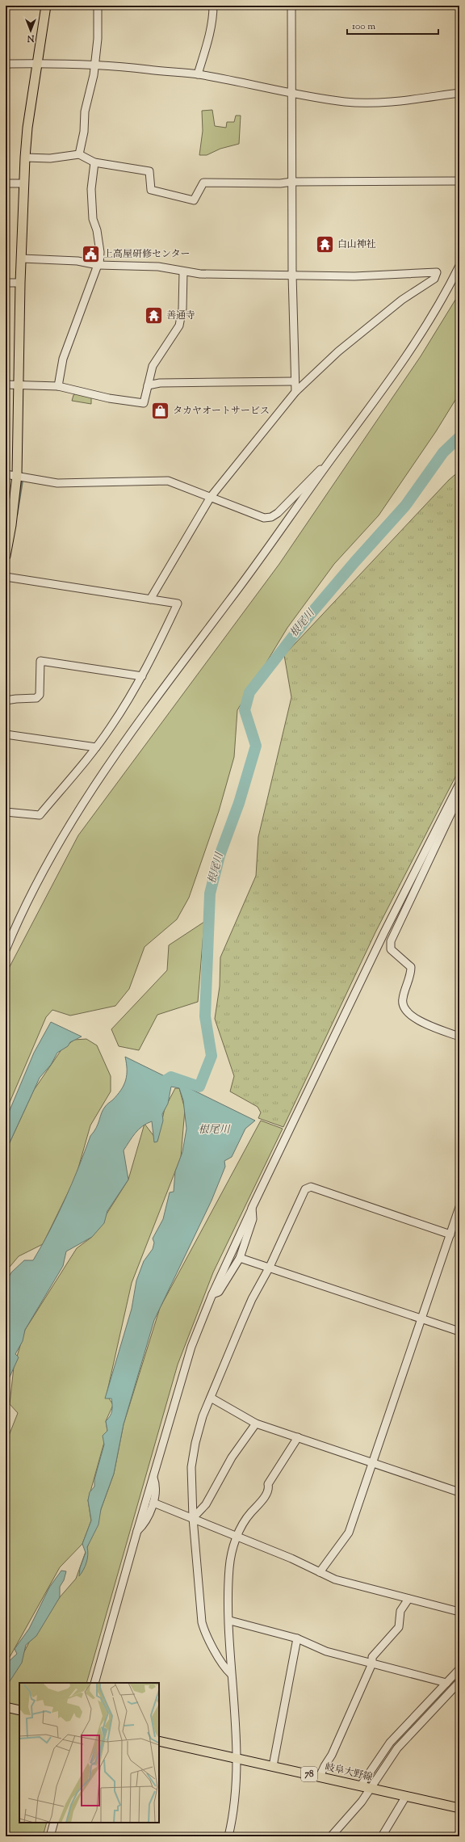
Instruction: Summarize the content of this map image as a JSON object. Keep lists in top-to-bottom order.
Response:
{
  "streets": {
    "main road": ["岐阜大野線", "78"]
  },
  "water": ["根尾川"],
  "places": {
    "temple": ["白山神社", "善通寺"],
    "public building": ["上高屋研修センター"],
    "shop": ["タカヤオートサービス"]
  },
  "scale_bar": "100 m",
  "north": "bottom"
}
